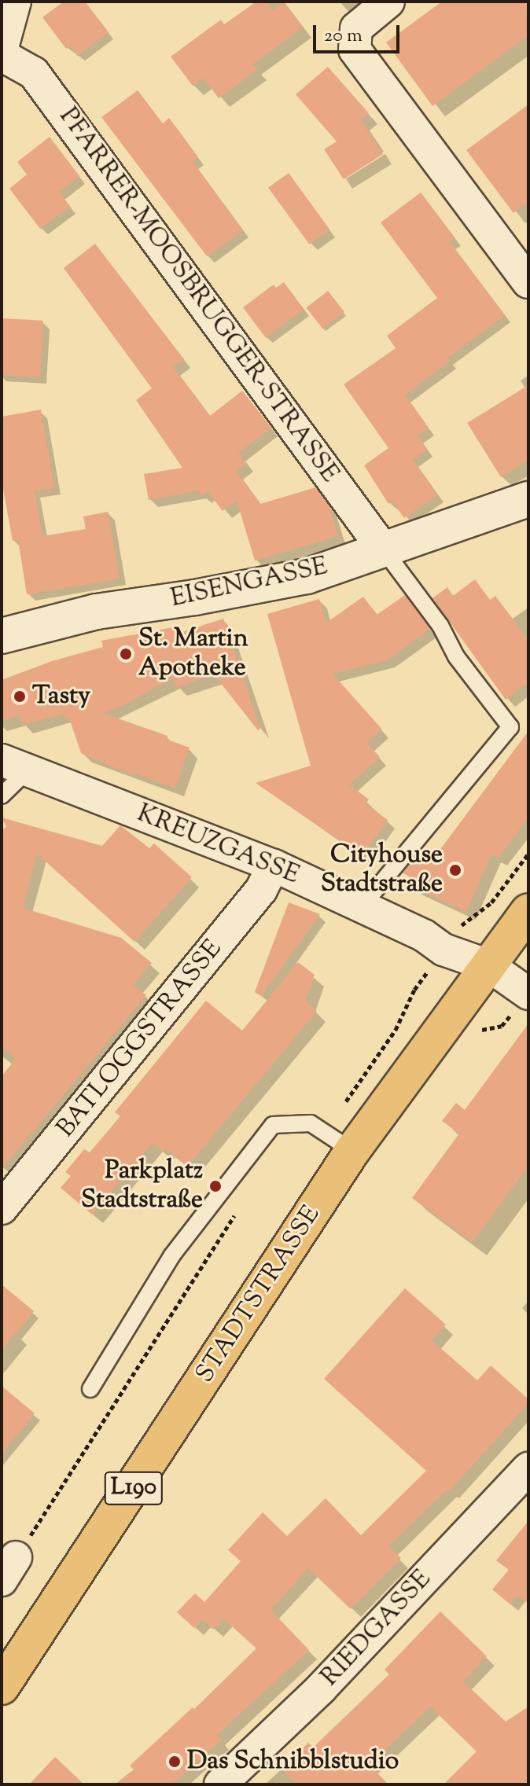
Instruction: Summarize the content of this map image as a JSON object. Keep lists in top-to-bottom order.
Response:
{
  "streets": {
    "main road": ["EISENGASSE", "STADTSTRASSE", "L190"],
    "street": [
      "PFARRER-MOOSBRUGGER-STRASSE",
      "KREUZGASSE",
      "BATLOGGSTRASSE",
      "RIEDGASSE"
    ]
  },
  "crossings": [
    ["PFARRER-MOOSBRUGGER-STRASSE", "EISENGASSE"],
    ["KREUZGASSE", "BATLOGGSTRASSE"],
    ["KREUZGASSE", "STADTSTRASSE"]
  ],
  "places": [
    "St. Martin Apotheke",
    "Tasty",
    "Cityhouse Stadtstraße",
    "Parkplatz Stadtstraße",
    "Das Schnibblstudio"
  ],
  "scale_bar": "20 m"
}
